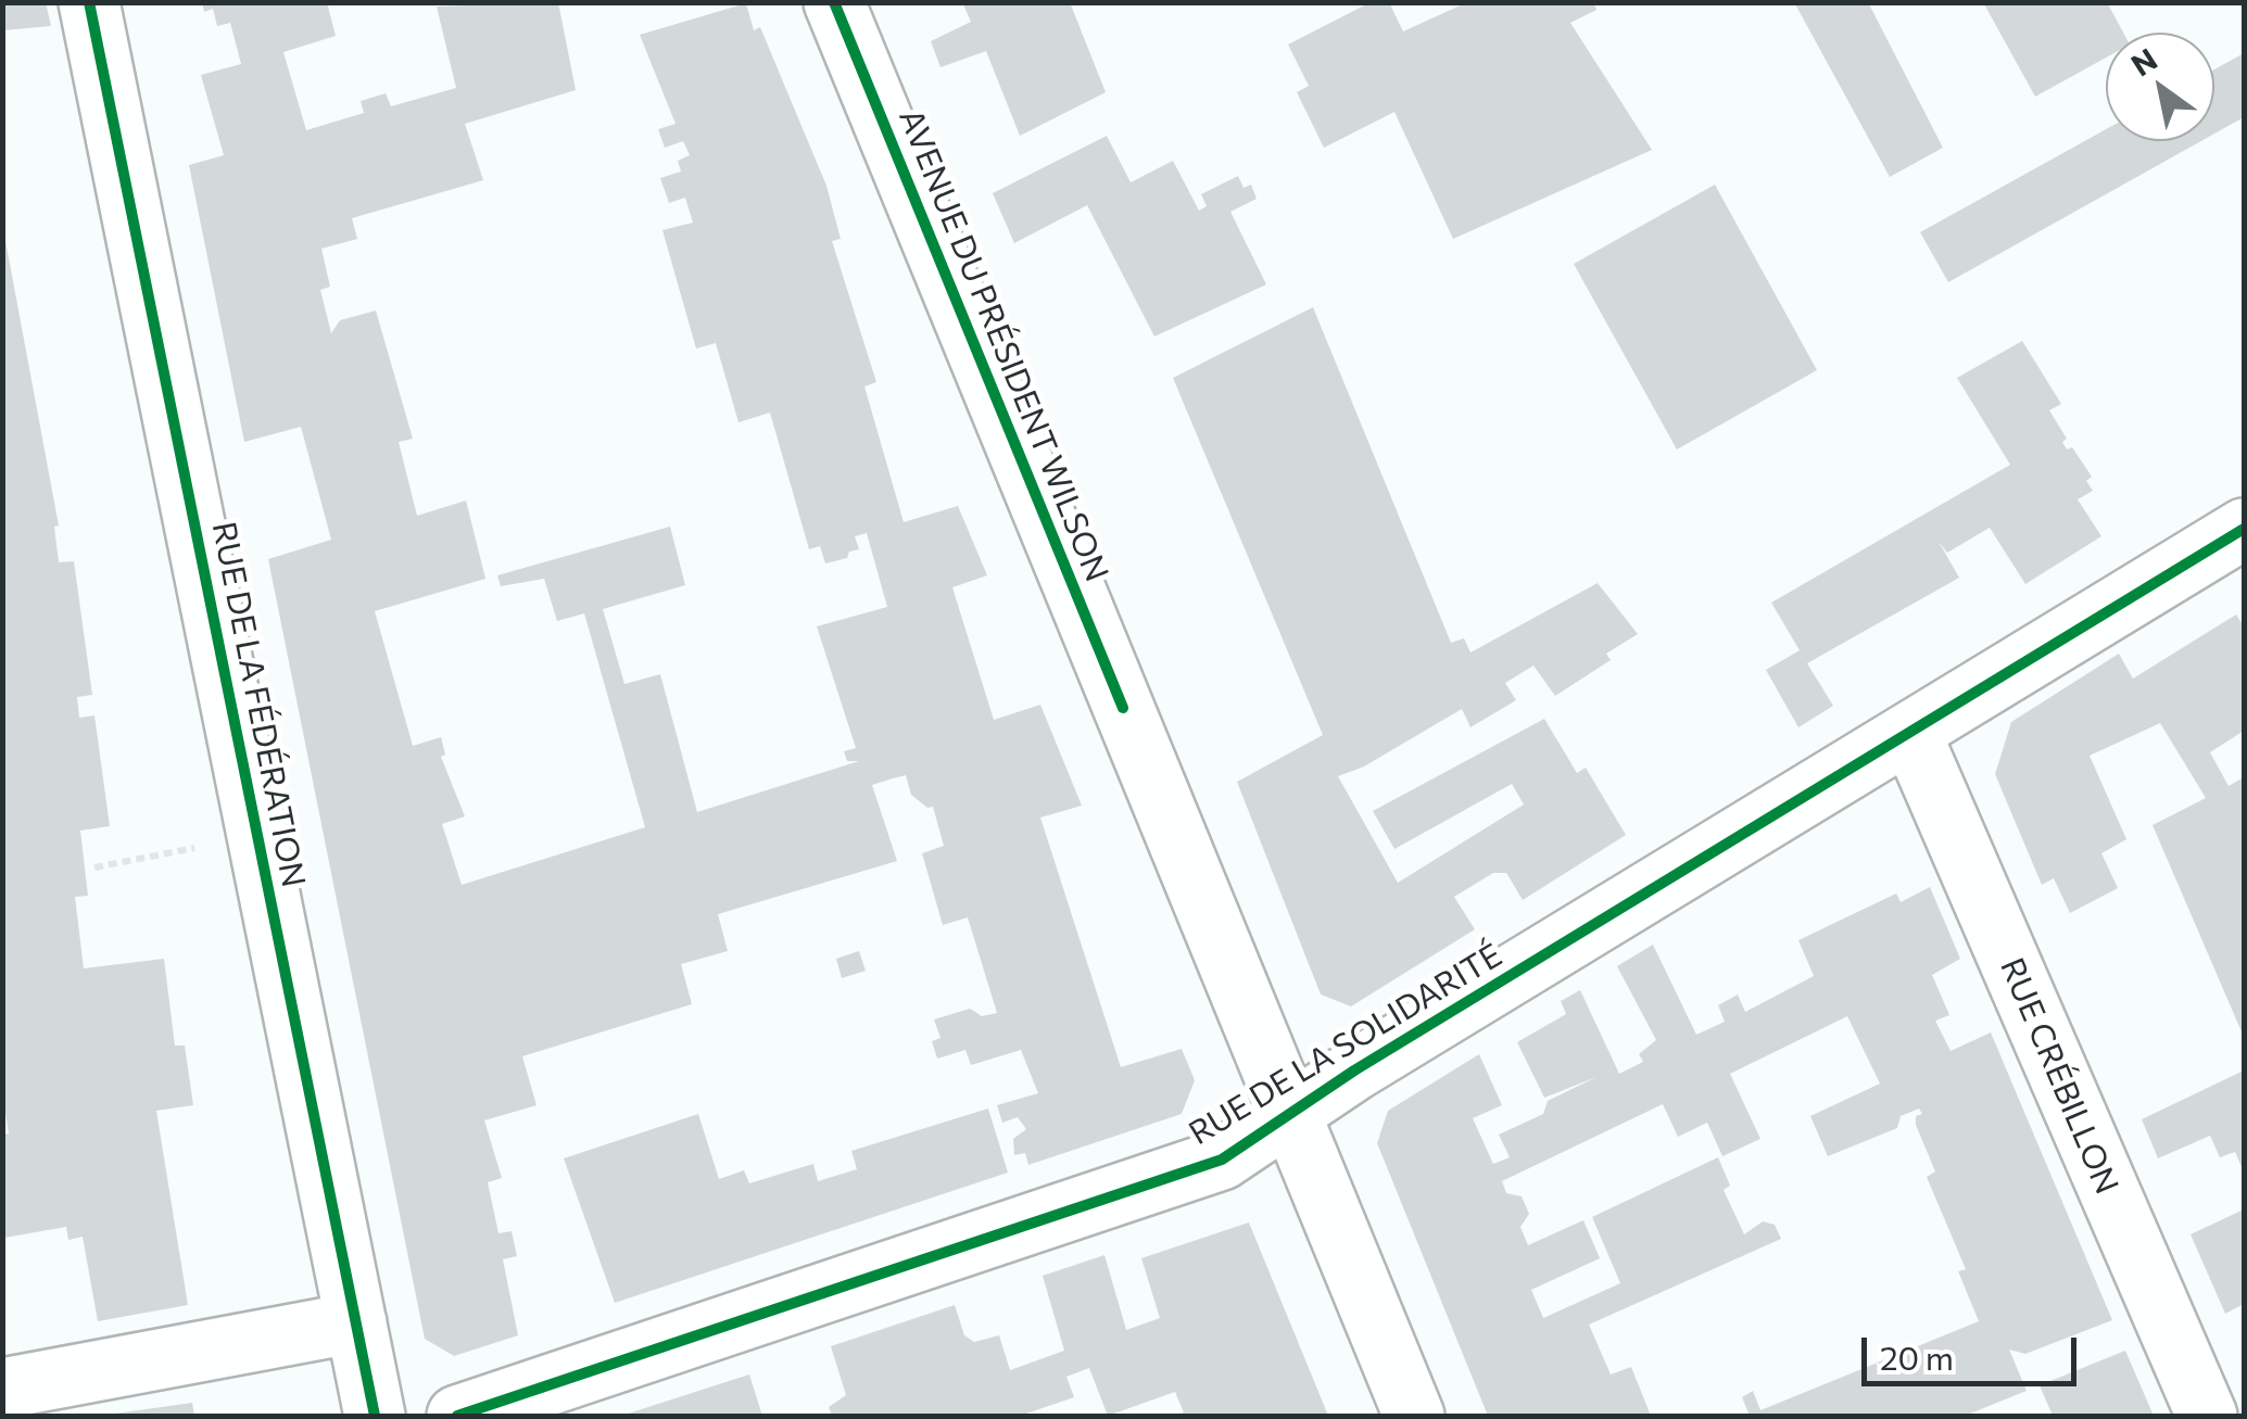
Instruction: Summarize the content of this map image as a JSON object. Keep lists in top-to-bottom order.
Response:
{
  "streets": {
    "street": [
      "AVENUE DU PRÉSIDENT WILSON",
      "RUE DE LA FÉDÉRATION",
      "RUE DE LA SOLIDARITÉ",
      "RUE CRÉBILLON"
    ]
  },
  "crossings": [
    ["AVENUE DU PRÉSIDENT WILSON", "RUE DE LA SOLIDARITÉ"],
    ["RUE DE LA SOLIDARITÉ", "RUE CRÉBILLON"]
  ],
  "scale_bar": "20 m",
  "north": "top left"
}
